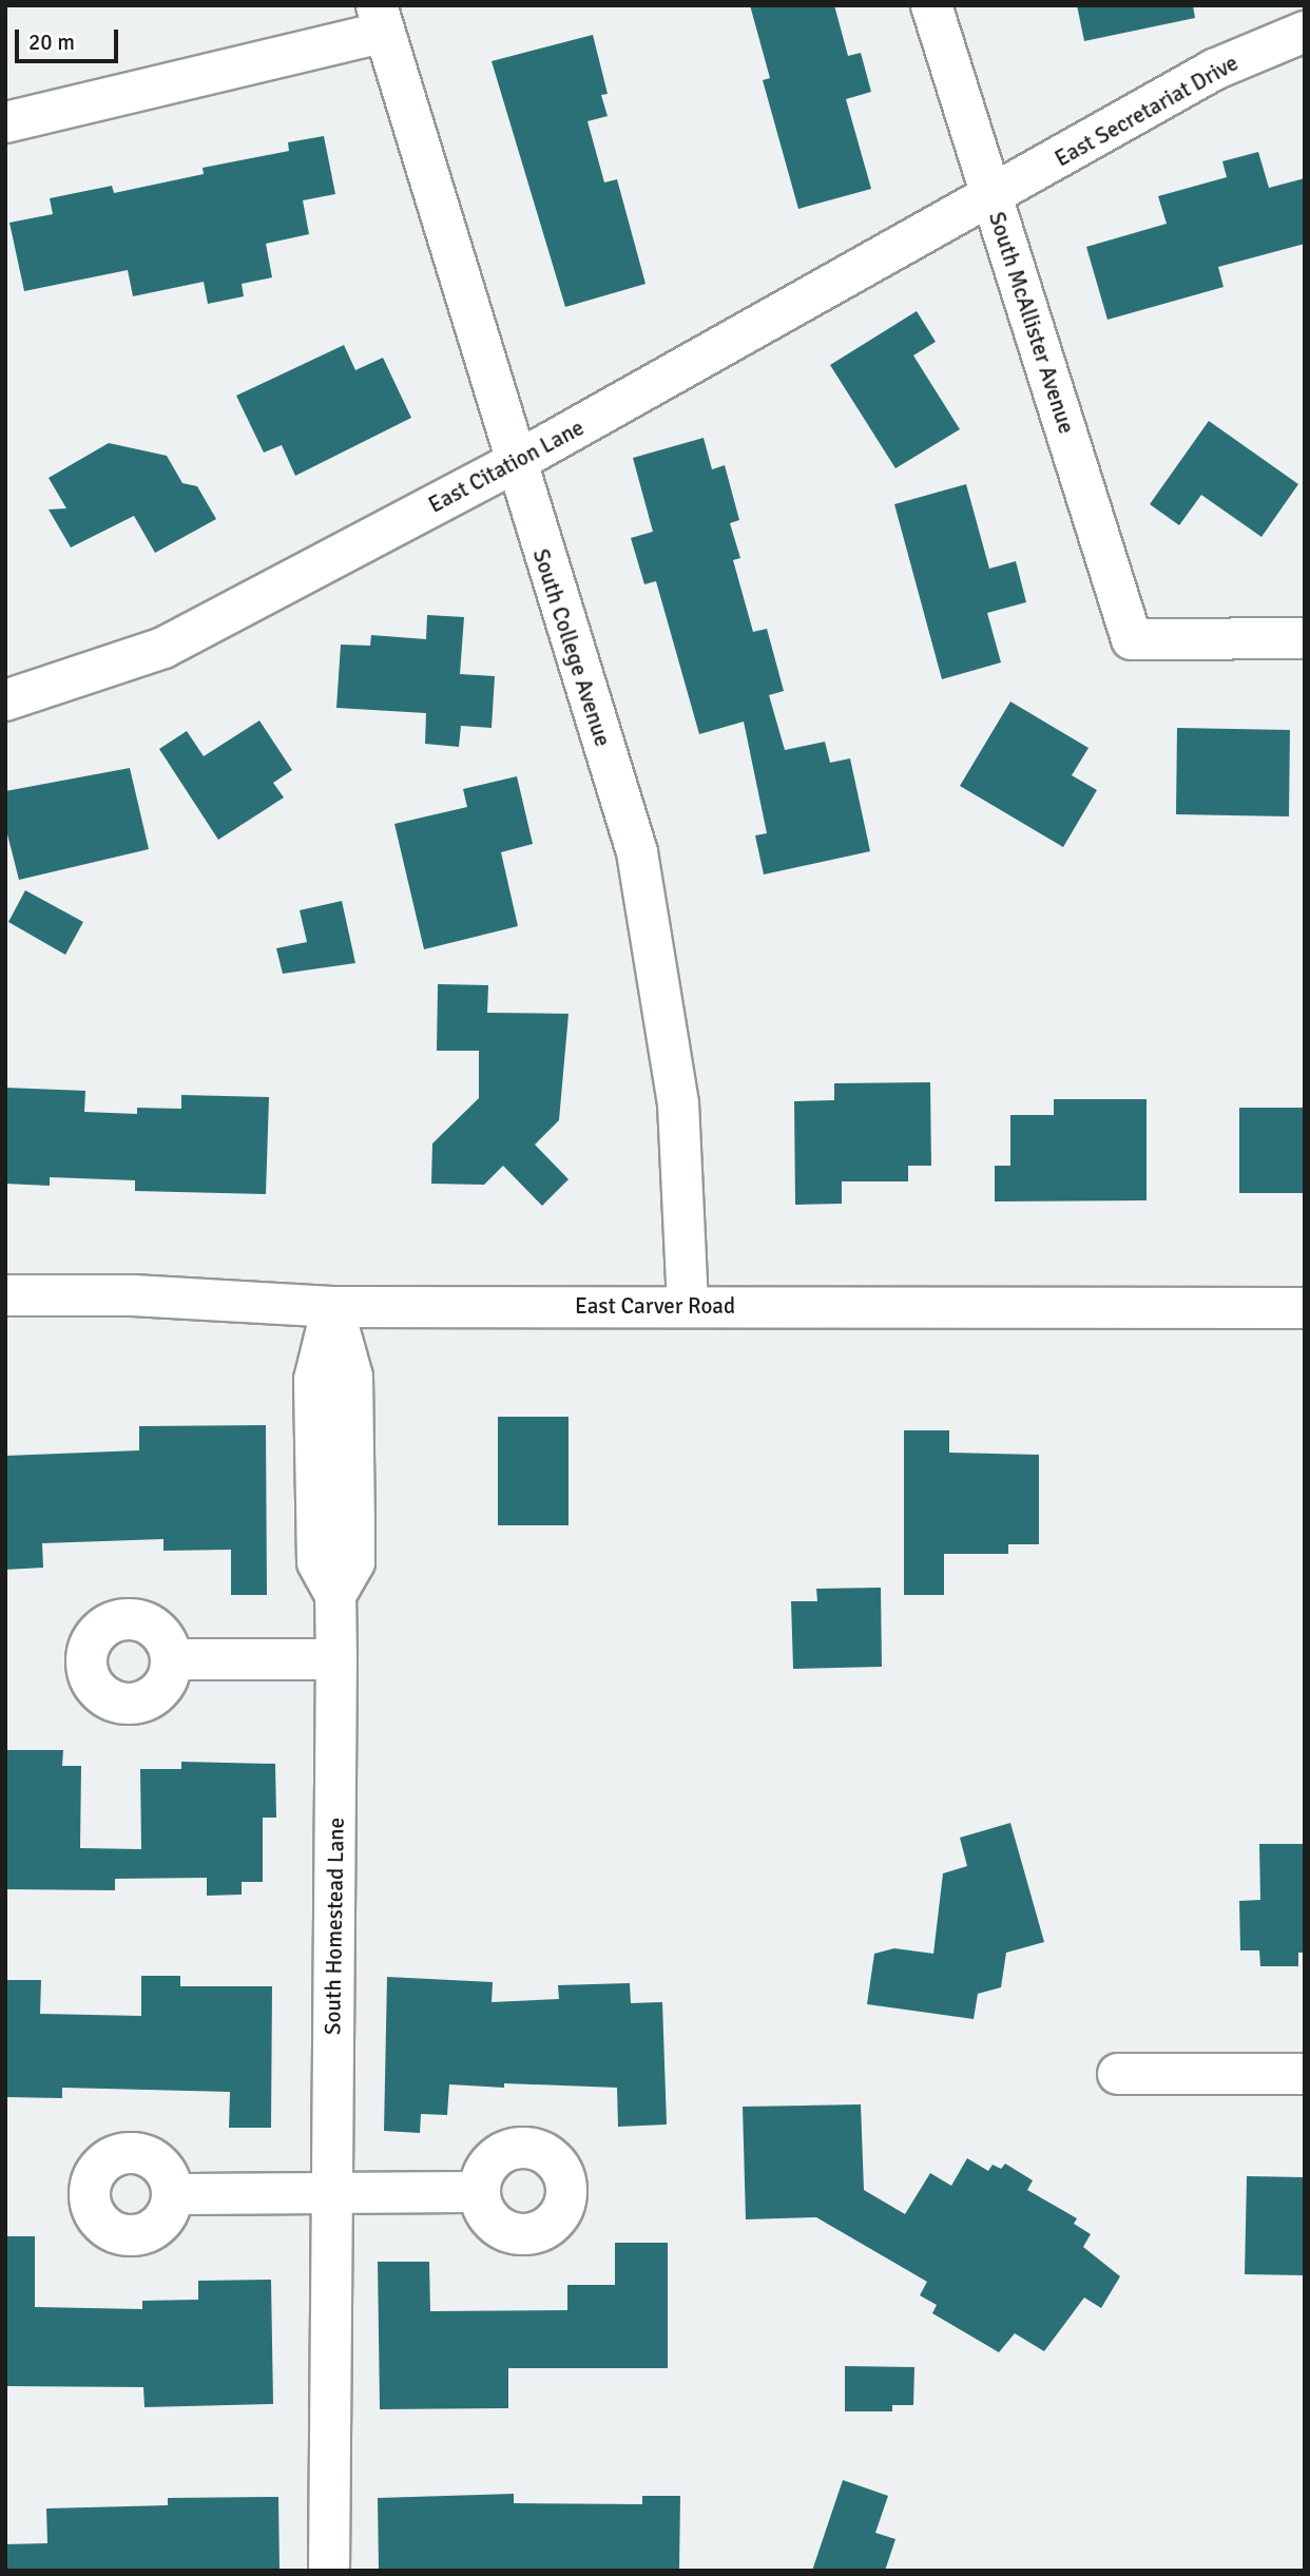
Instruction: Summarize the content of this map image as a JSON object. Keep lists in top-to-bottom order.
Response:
{
  "streets": {
    "street": [
      "East Secretariat Drive",
      "South McAllister Avenue",
      "East Citation Lane",
      "South College Avenue",
      "East Carver Road",
      "South Homestead Lane"
    ]
  },
  "crossings": [
    ["East Secretariat Drive", "South McAllister Avenue"],
    ["East Secretariat Drive", "East Citation Lane"],
    ["South McAllister Avenue", "East Citation Lane"],
    ["East Citation Lane", "South College Avenue"],
    ["South College Avenue", "East Carver Road"],
    ["East Carver Road", "South Homestead Lane"]
  ],
  "scale_bar": "20 m"
}
